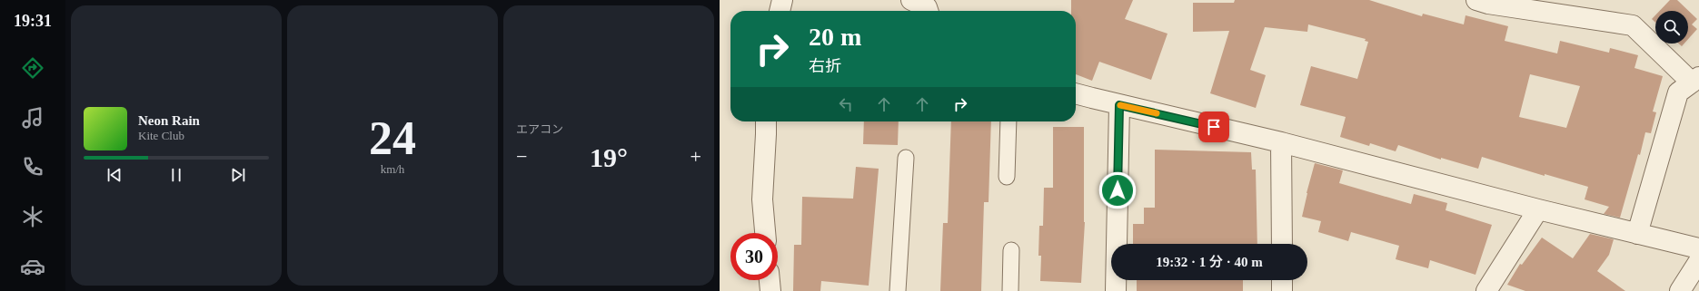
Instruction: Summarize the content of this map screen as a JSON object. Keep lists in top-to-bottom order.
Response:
{
  "page": {
    "tabs": "19:31",
    "tile": [
      ["24", "km/h"],
      "エアコン"
    ],
    "turn": ["20 m", "右折"],
    "song": ["Neon Rain", "Kite Club"],
    "heat": ["−", "19°", "+"],
    "limit": "30",
    "trip": "19:32 · 1 分 · 40 m"
  }
}
